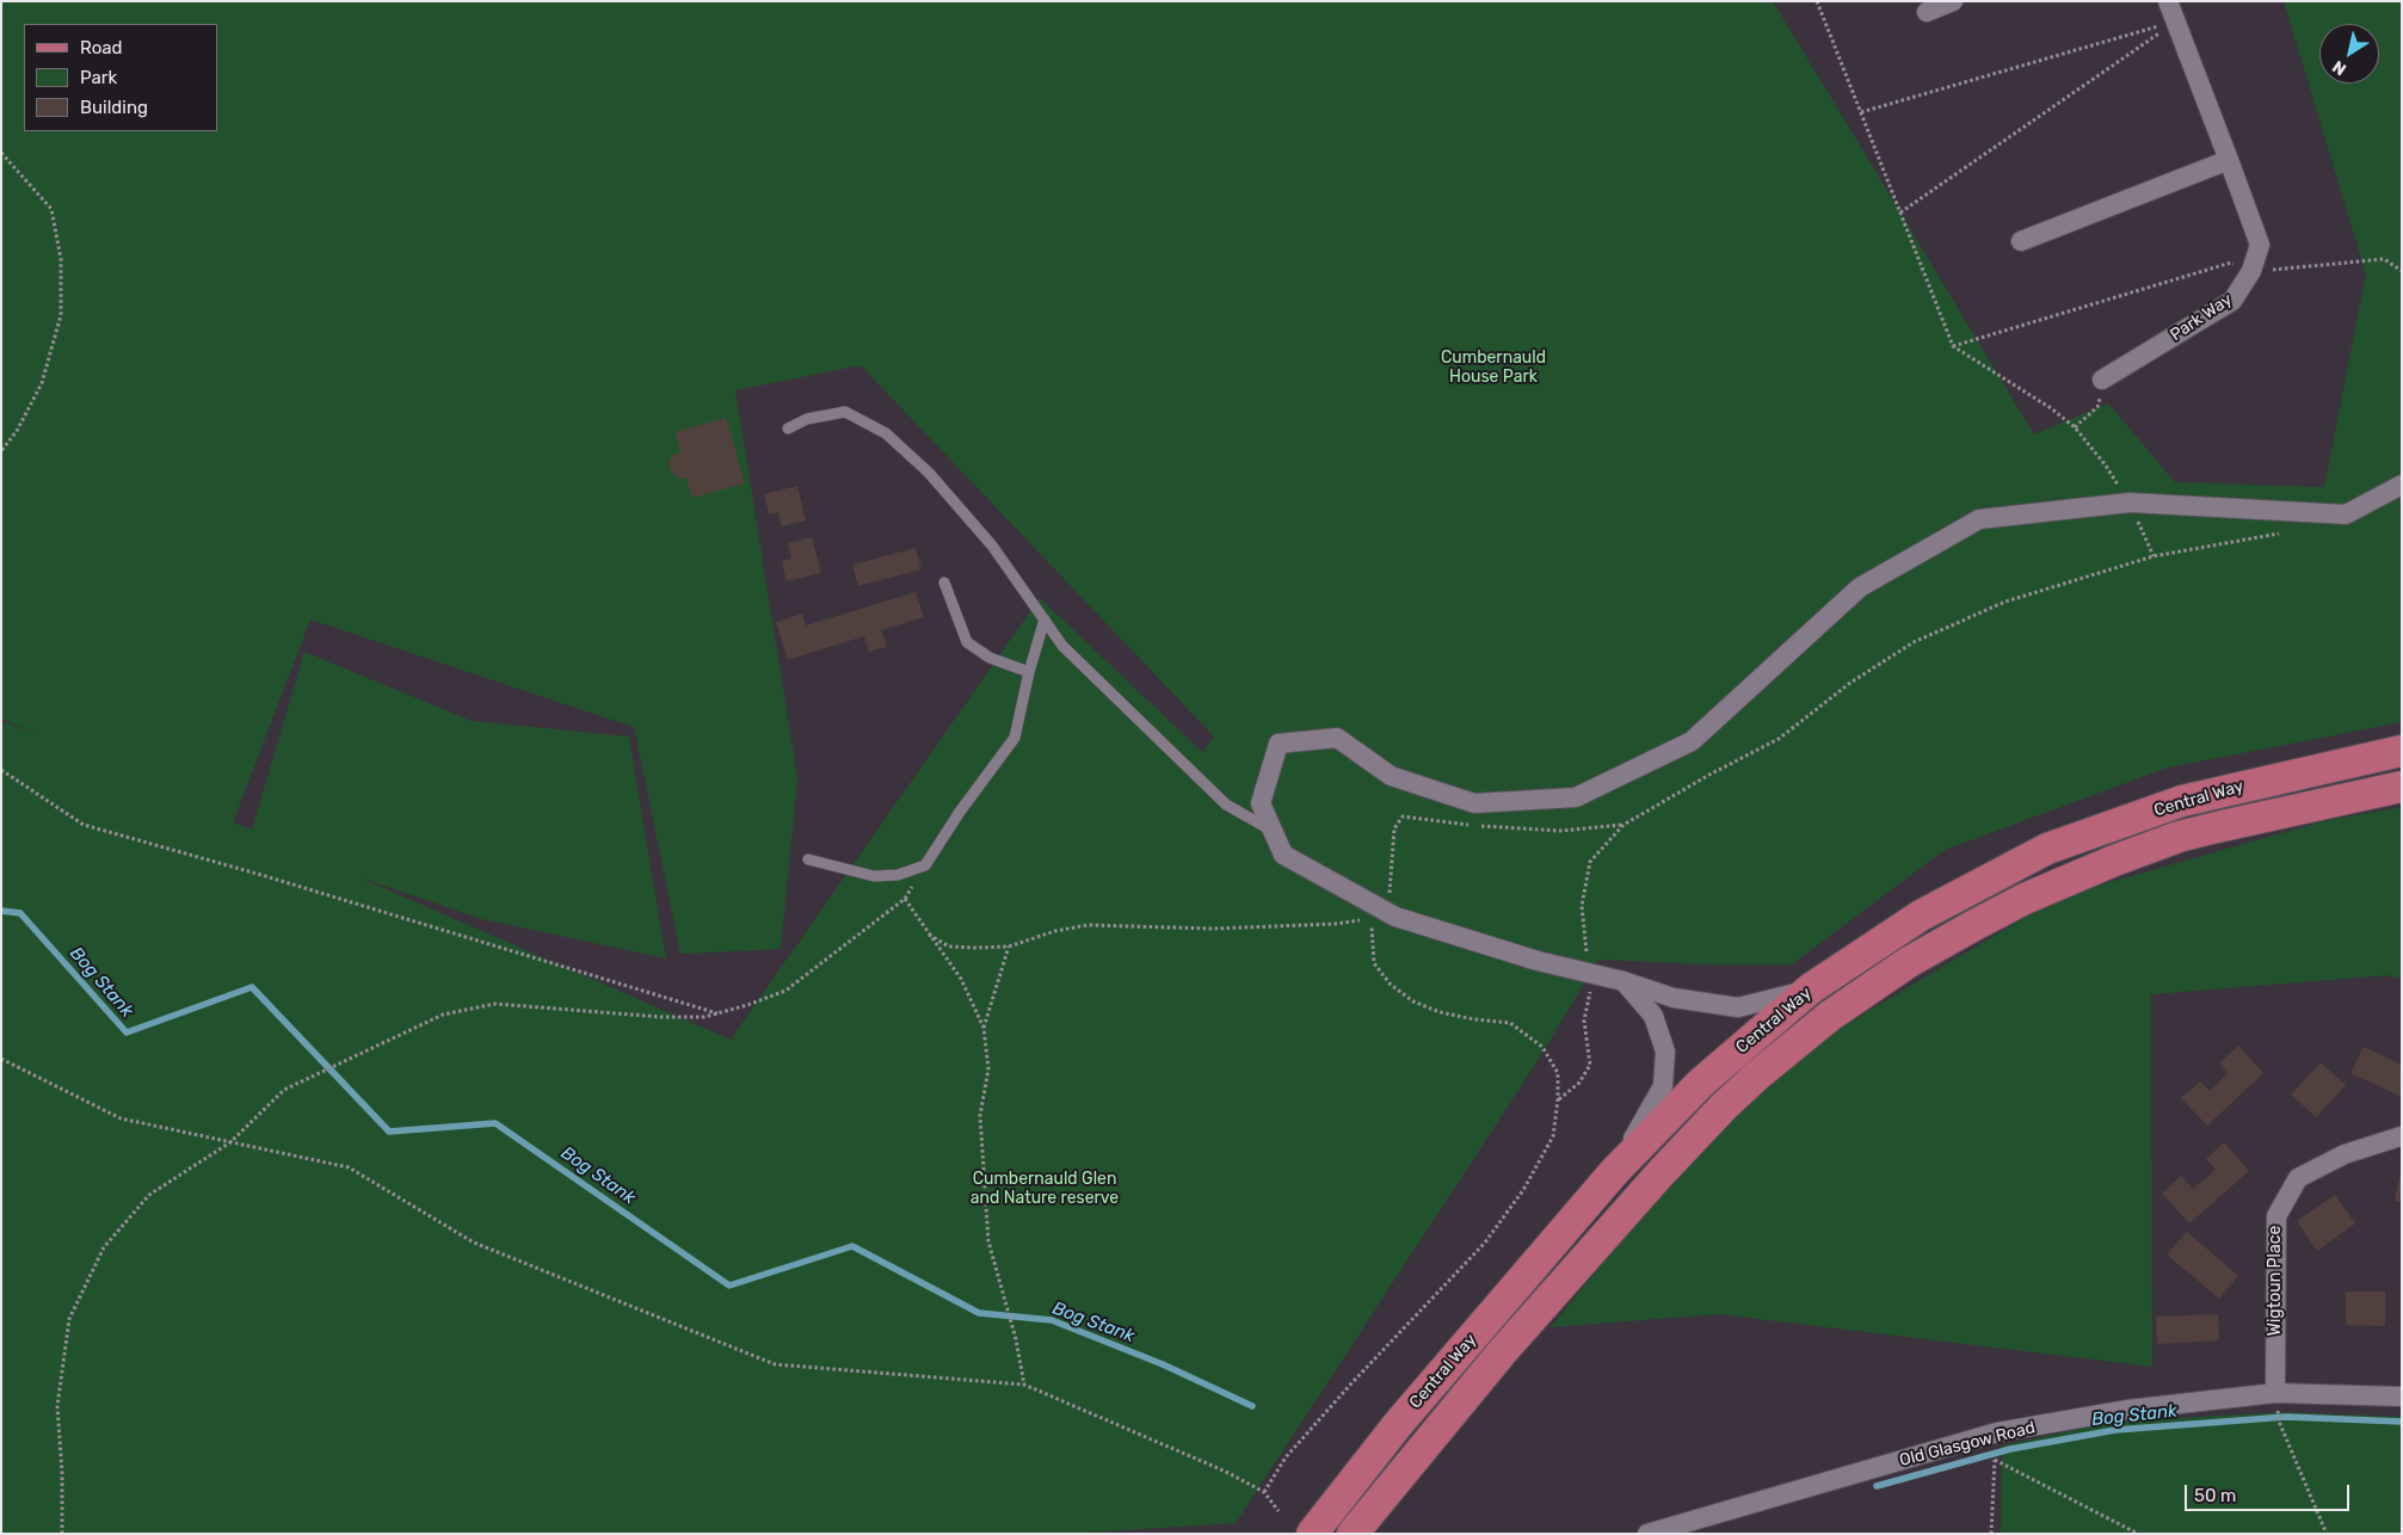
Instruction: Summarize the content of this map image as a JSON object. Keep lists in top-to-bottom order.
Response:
{
  "streets": {
    "main road": ["Central Way"],
    "street": ["Park Way", "Wigtoun Place", "Old Glasgow Road"]
  },
  "crossings": [
    ["Wigtoun Place", "Old Glasgow Road"]
  ],
  "water": ["Bog Stank"],
  "parks": ["Cumbernauld House Park", "Cumbernauld Glen and Nature reserve"],
  "legend": ["Road", "Park", "Building"],
  "scale_bar": "50 m",
  "north": "bottom left"
}
